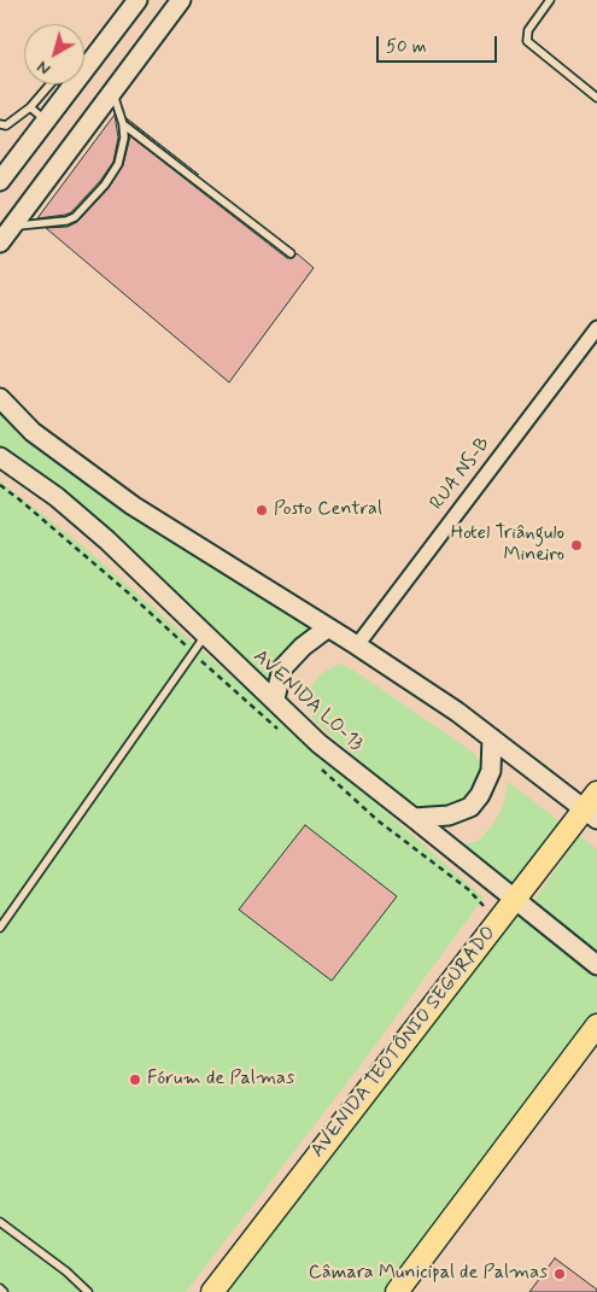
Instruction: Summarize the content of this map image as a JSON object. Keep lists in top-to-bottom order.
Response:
{
  "streets": {
    "main road": ["AVENIDA TEOTÔNIO SEGURADO"],
    "street": ["RUA NS-B", "AVENIDA LO-13"]
  },
  "crossings": [
    ["AVENIDA LO-13", "AVENIDA TEOTÔNIO SEGURADO"]
  ],
  "places": [
    "Posto Central",
    "Hotel Triângulo Mineiro",
    "Fórum de Palmas",
    "Câmara Municipal de Palmas"
  ],
  "scale_bar": "50 m",
  "north": "bottom left"
}
